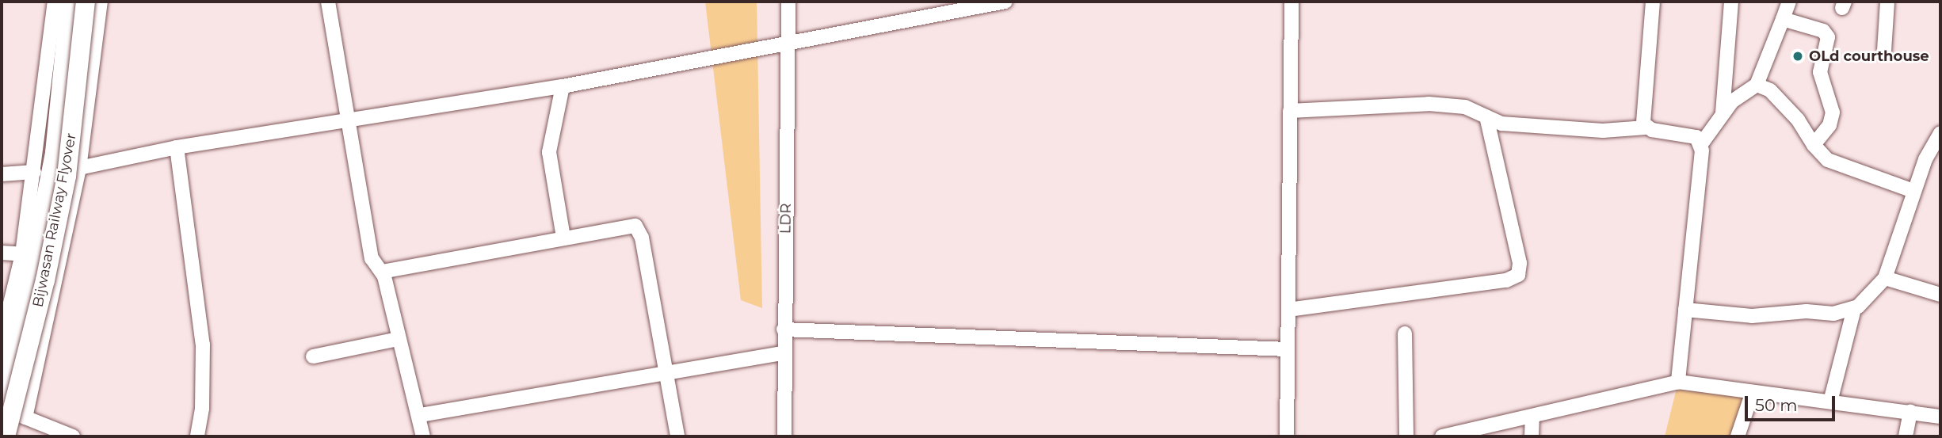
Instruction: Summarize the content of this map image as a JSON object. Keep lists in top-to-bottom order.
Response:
{
  "streets": {
    "main road": ["Bijwasan Railway Flyover"],
    "street": ["LDR"]
  },
  "places": ["OLd courthouse"],
  "scale_bar": "50 m"
}
